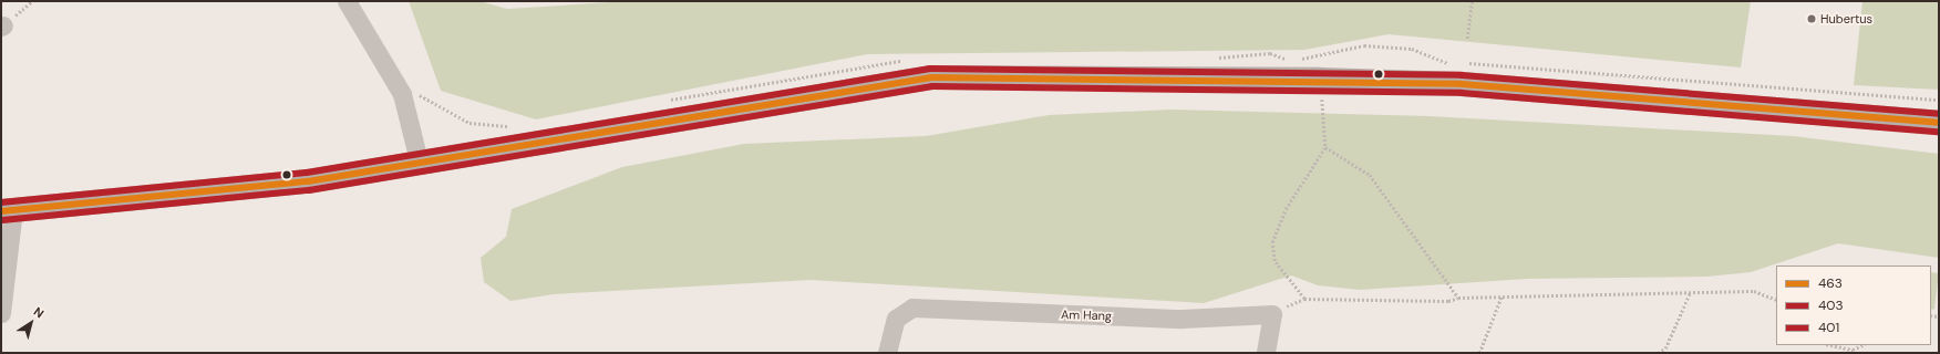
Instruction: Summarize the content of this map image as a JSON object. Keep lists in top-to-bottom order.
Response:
{
  "streets": {
    "street": ["Am Hang"]
  },
  "places": ["Hubertus"],
  "lines": ["transit line 401", "transit line 463", "transit line 403"],
  "legend": ["463", "403", "401"],
  "north": "top right"
}
